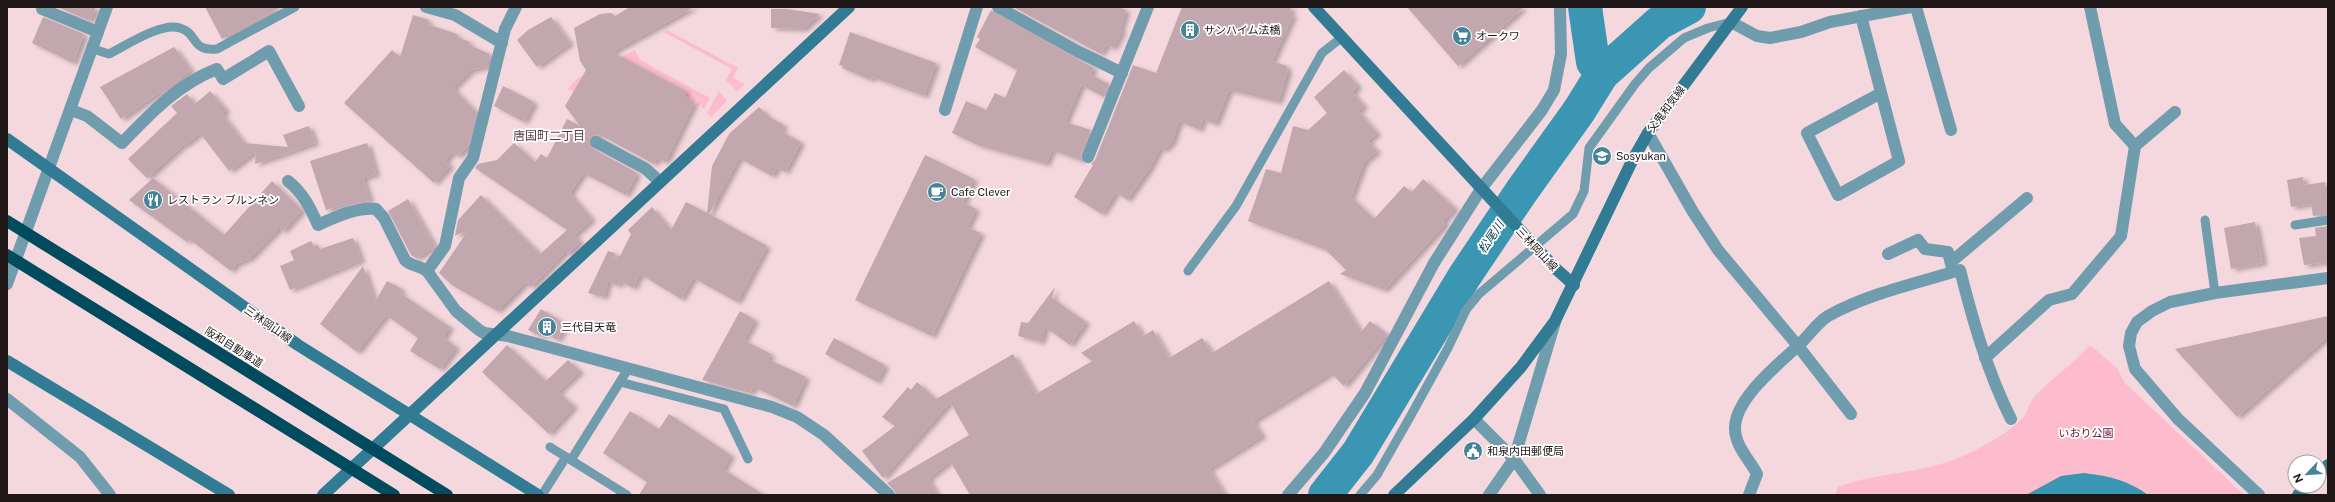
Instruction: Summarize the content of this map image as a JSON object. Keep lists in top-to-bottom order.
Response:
{
  "streets": {
    "highway": ["阪和自動車道"],
    "main road": ["父鬼和気線", "三林岡山線"]
  },
  "crossings": [
    ["父鬼和気線", "三林岡山線"]
  ],
  "districts": ["唐国町二丁目"],
  "water": ["松尾川"],
  "parks": ["いおり公園"],
  "places": {
    "building": ["サンハイム法橋", "三代目天竜"],
    "supermarket": ["オークワ"],
    "school or university": ["Sosyukan"],
    "cafe": ["Cafe Clever"],
    "restaurant": ["レストラン ブルンネン"],
    "public building": ["和泉内田郵便局"]
  },
  "north": "bottom left"
}
